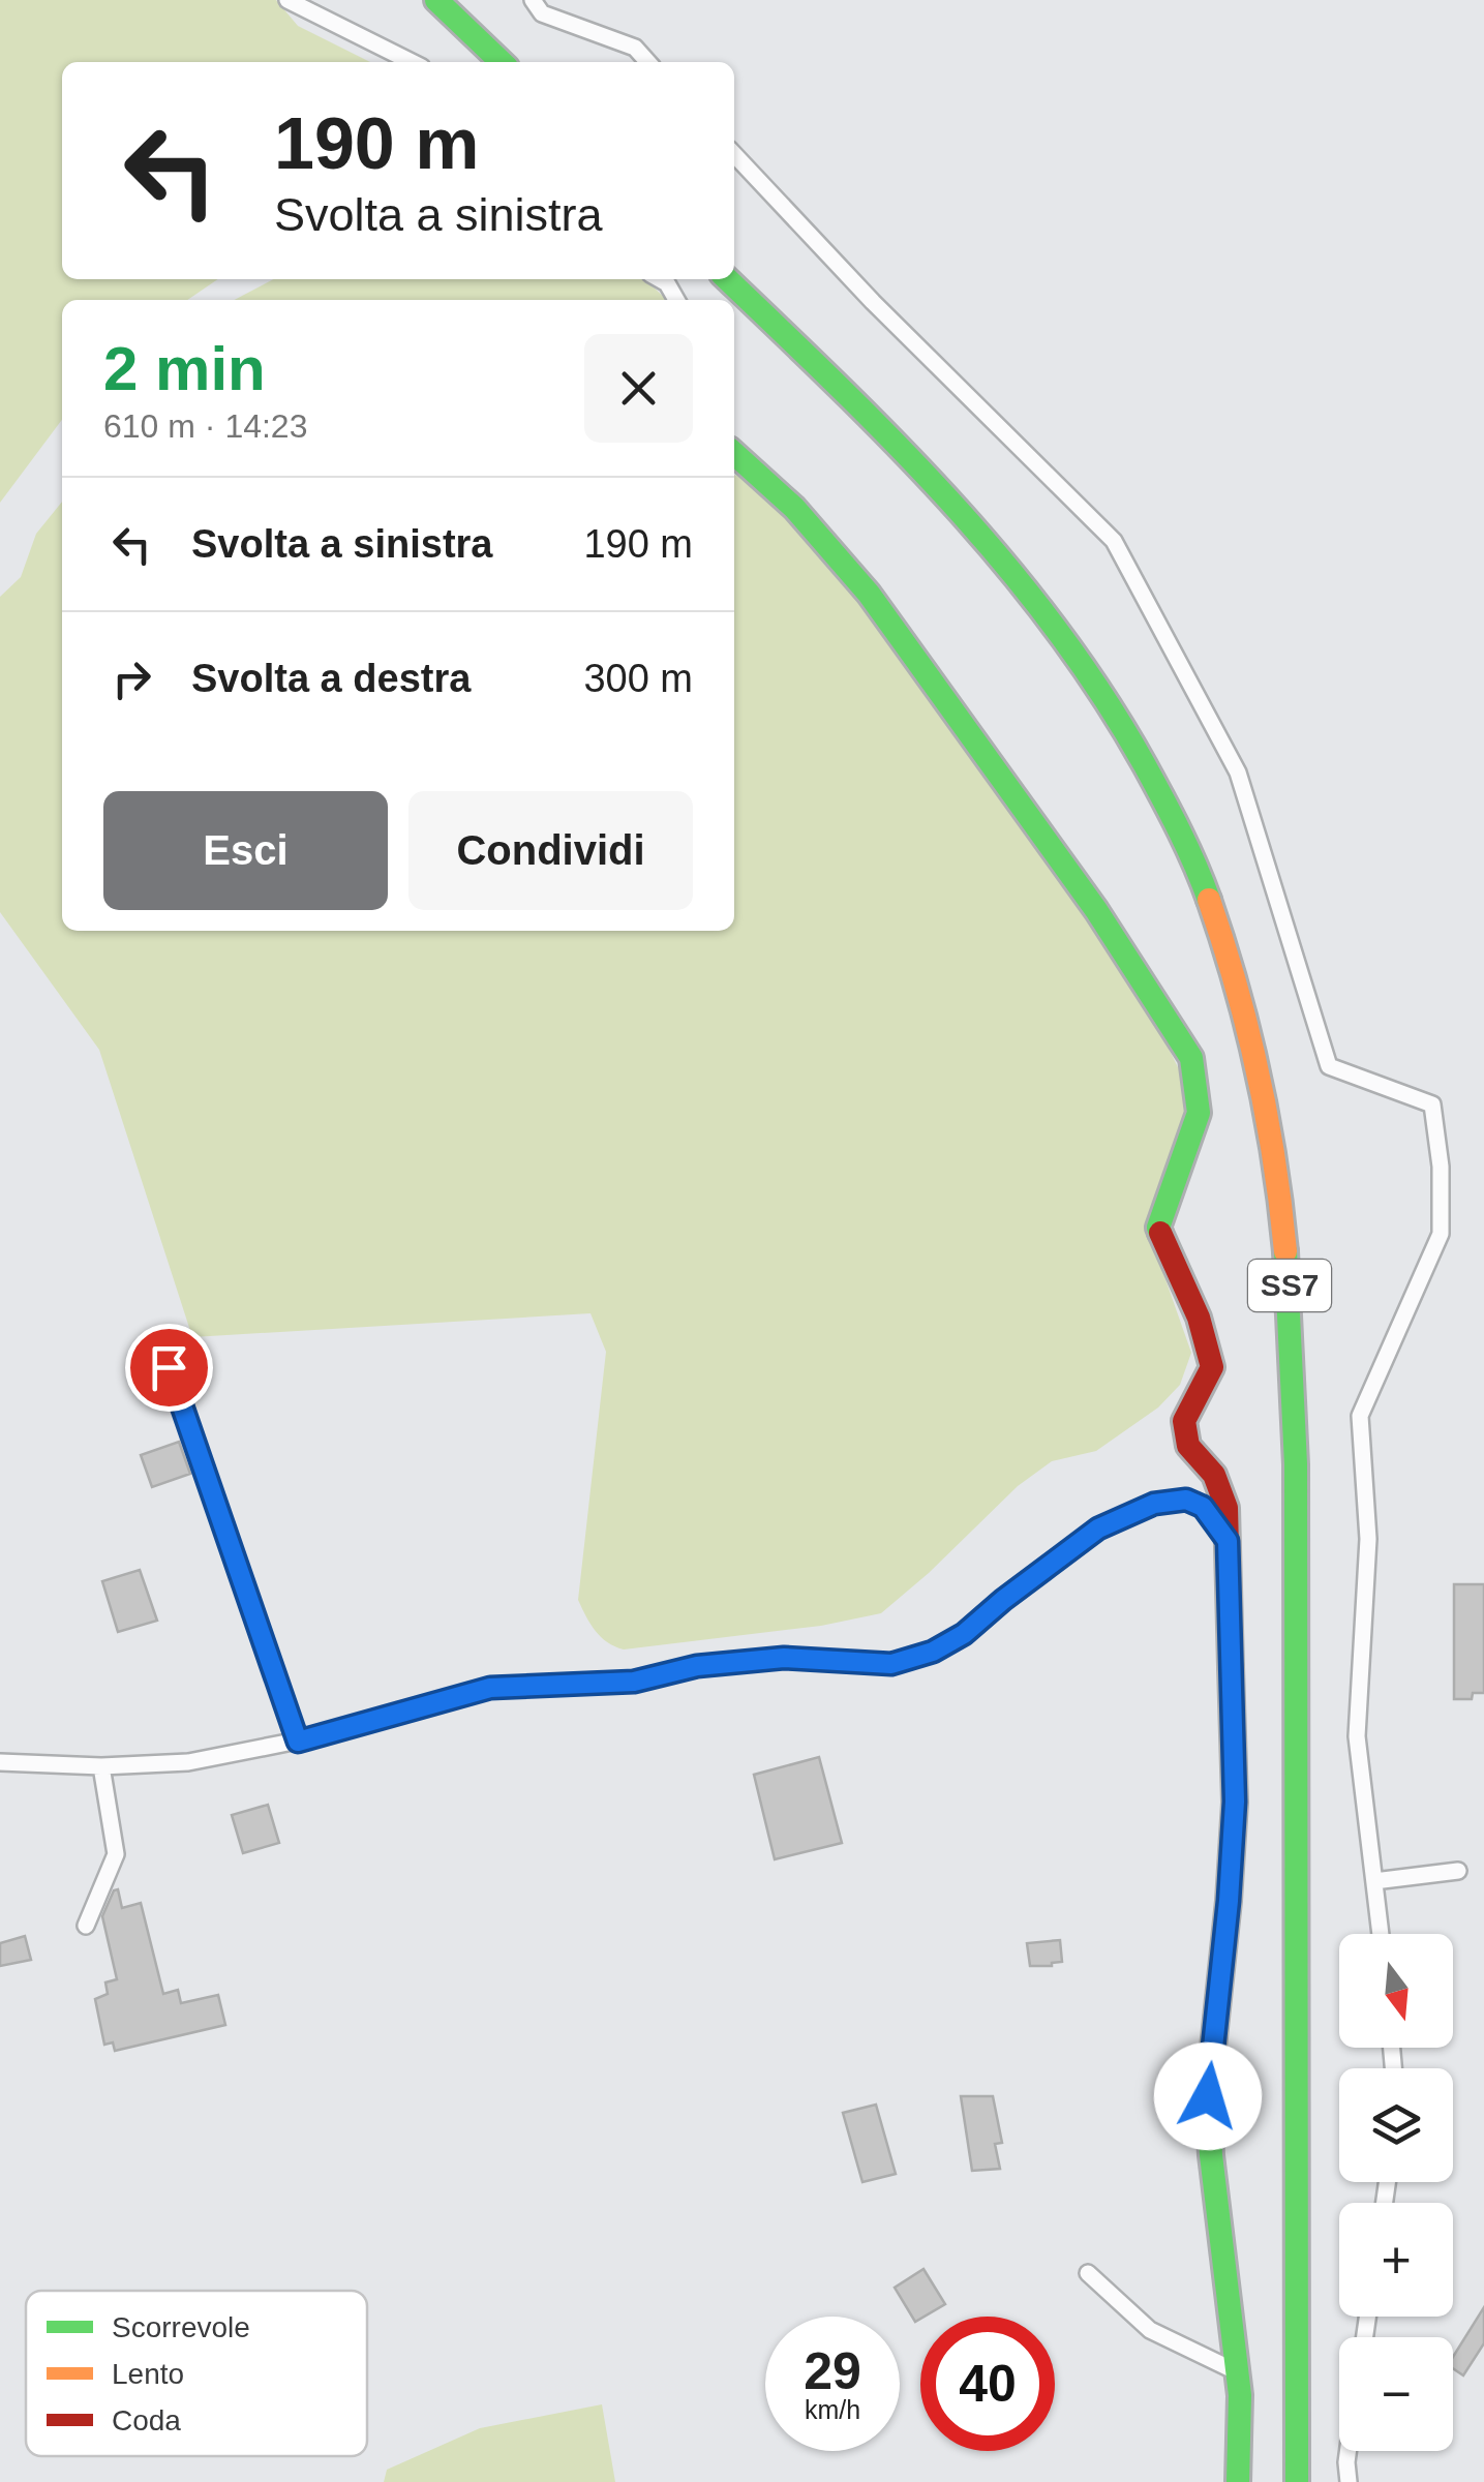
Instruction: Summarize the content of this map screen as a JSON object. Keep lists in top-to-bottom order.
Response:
{
  "streets": {
    "main road": ["SS7"]
  },
  "legend": ["Scorrevole", "Lento", "Coda"],
  "north": "bottom",
  "page": {
    "turn": ["190 m", "Svolta a sinistra"],
    "heading": ["2 min", "610 m · 14:23"],
    "list": [
      {
        "name": "Svolta a sinistra",
        "value": "190 m"
      },
      {
        "name": "Svolta a destra",
        "value": "300 m"
      }
    ],
    "buttons": ["Esci", "Condividi"],
    "map_buttons": ["+", "−"],
    "speed": "29 km/h",
    "limit": "40"
  }
}
